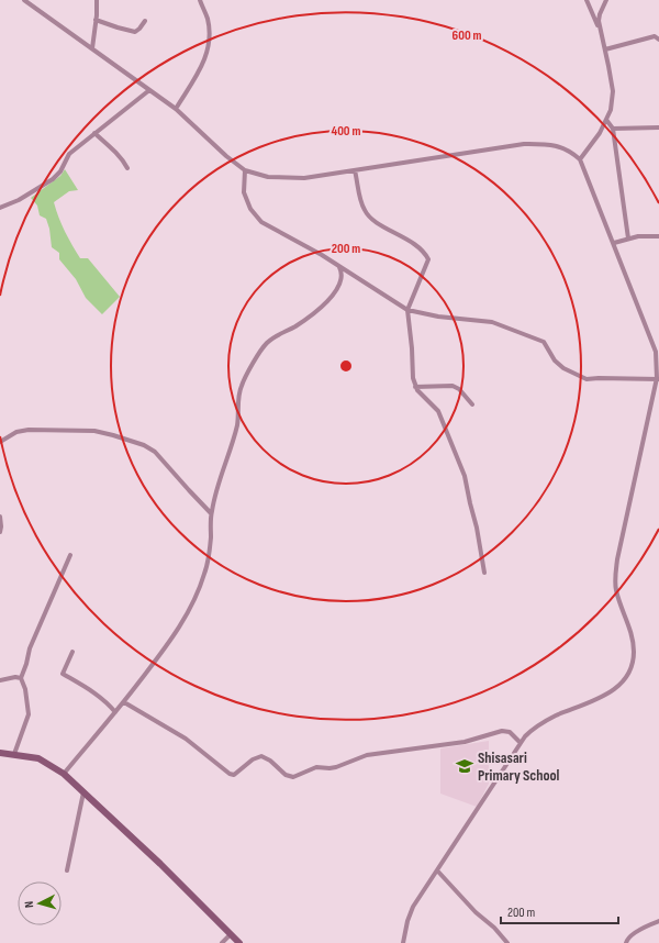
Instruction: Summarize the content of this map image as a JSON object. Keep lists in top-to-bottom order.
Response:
{
  "places": {
    "school or university": ["Shisasari Primary School"]
  },
  "scale_bar": "200 m",
  "north": "left",
  "rings": ["600 m", "400 m", "200 m"]
}
